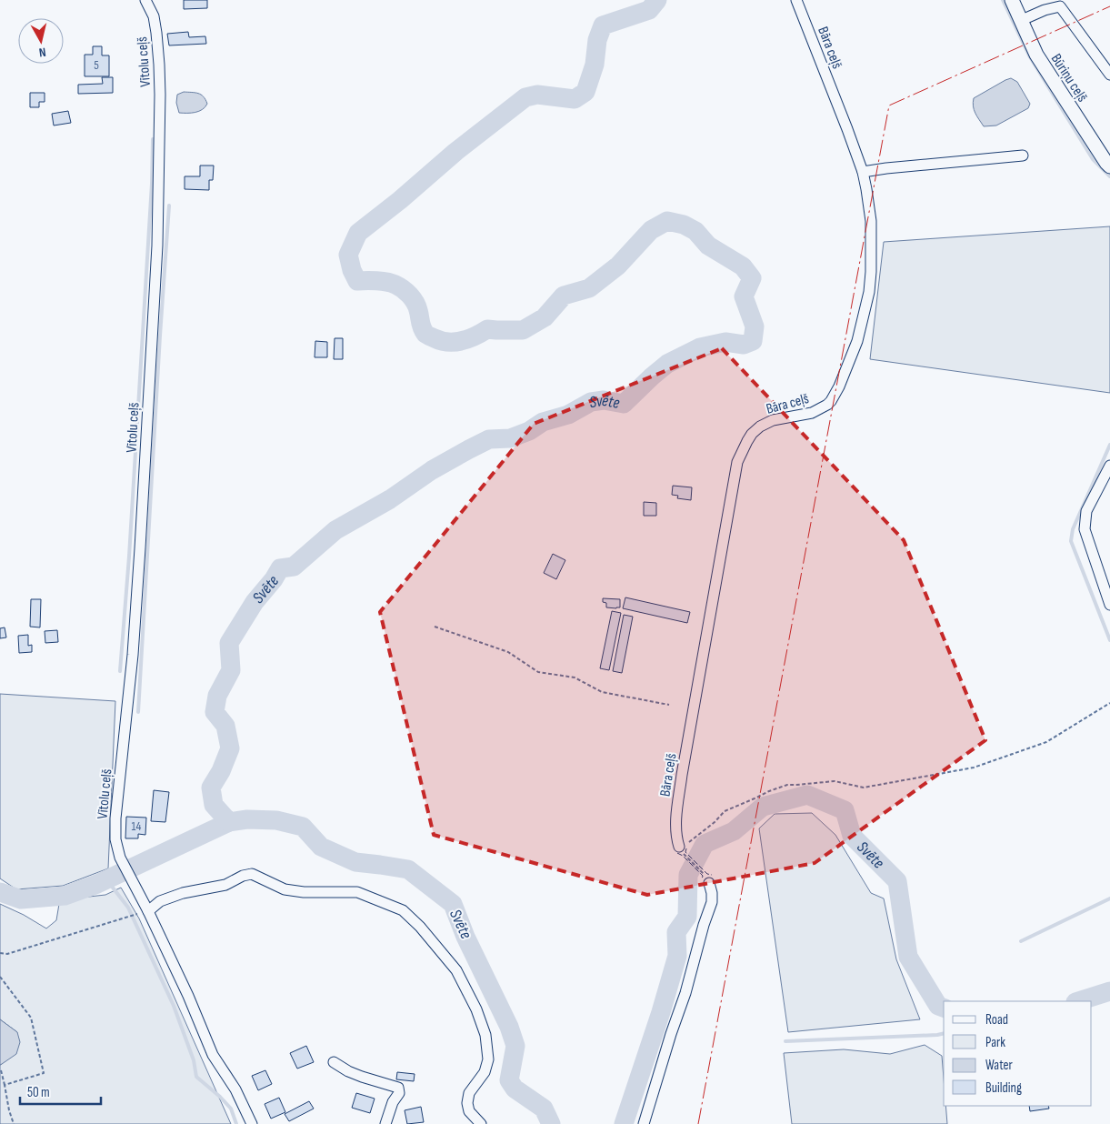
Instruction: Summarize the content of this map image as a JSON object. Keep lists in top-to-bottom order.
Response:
{
  "streets": {
    "street": ["Bāra ceļš", "Vītolu ceļš", "Būriņu ceļš"]
  },
  "water": ["Svēte"],
  "house_numbers": ["5", "14"],
  "legend": [
    "Road",
    "Park",
    "Water",
    "Building"
  ],
  "scale_bar": "50 m",
  "north": "bottom"
}
